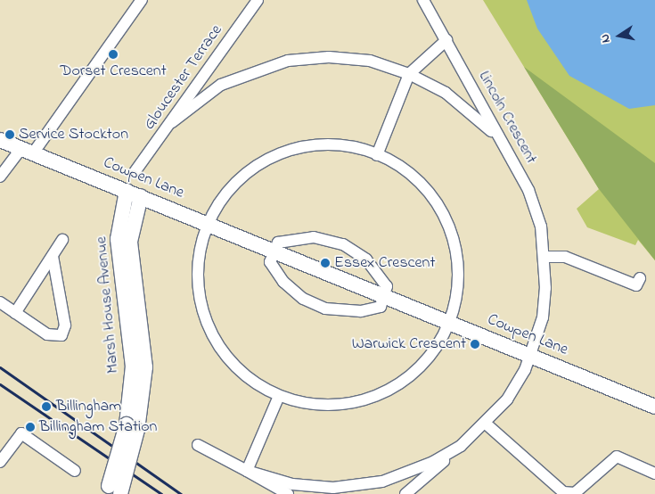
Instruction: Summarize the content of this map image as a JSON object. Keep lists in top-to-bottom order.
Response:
{
  "streets": {
    "street": [
      "Gloucester Terrace",
      "Lincoln Crescent",
      "Cowpen Lane",
      "Marsh House Avenue"
    ]
  },
  "crossings": [
    ["Lincoln Crescent", "Cowpen Lane"],
    ["Cowpen Lane", "Marsh House Avenue"]
  ],
  "places": [
    "Dorset Crescent",
    "Service Stockton",
    "Essex Crescent",
    "Warwick Crescent",
    "Billingham",
    "Billingham Station"
  ],
  "north": "left"
}
